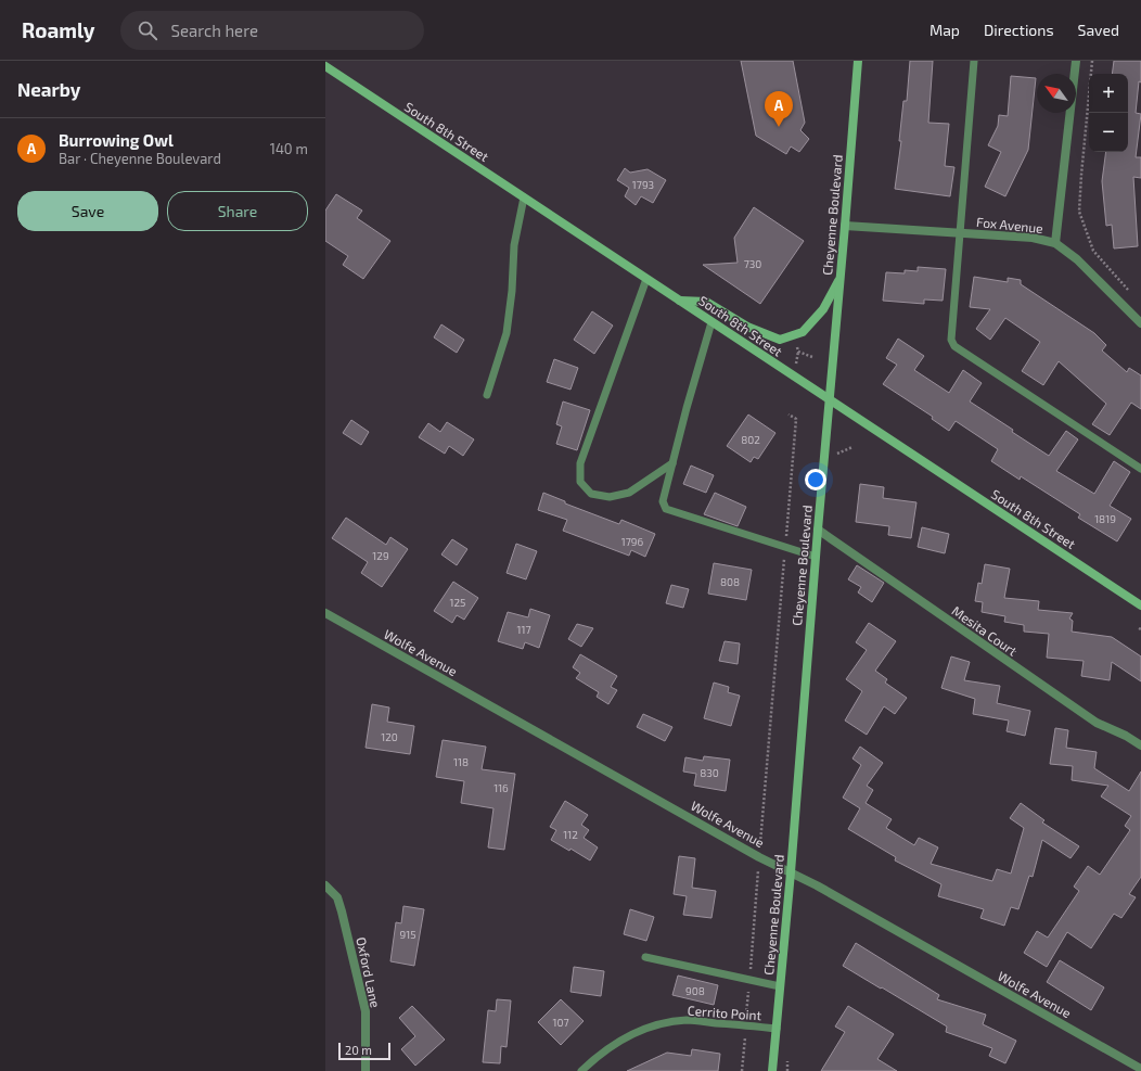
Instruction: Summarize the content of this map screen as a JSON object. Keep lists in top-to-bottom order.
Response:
{
  "streets": {
    "main road": ["South 8th Street", "Cheyenne Boulevard"],
    "street": [
      "Fox Avenue",
      "Mesita Court",
      "Wolfe Avenue",
      "Oxford Lane"
    ],
    "lane": ["Cerrito Point"]
  },
  "crossings": [
    ["South 8th Street", "Cheyenne Boulevard"],
    ["Cheyenne Boulevard", "Fox Avenue"],
    ["Cheyenne Boulevard", "Mesita Court"],
    ["Cheyenne Boulevard", "Wolfe Avenue"],
    ["Cheyenne Boulevard", "Cerrito Point"]
  ],
  "house_numbers": [
    "1793",
    "730",
    "802",
    "1819",
    "1796",
    "129",
    "808",
    "125",
    "117",
    "120",
    "118",
    "830",
    "116",
    "112",
    "915",
    "908",
    "107"
  ],
  "scale_bar": "20 m",
  "north": "top left",
  "page": {
    "header": "Roamly",
    "search": "Search here",
    "nav": ["Map", "Directions", "Saved"],
    "heading": "Nearby",
    "map_buttons": ["+", "−"],
    "pins": "A",
    "list": [
      {
        "mark": "A",
        "name": "Burrowing Owl",
        "note": "Bar · Cheyenne Boulevard",
        "value": "140 m"
      }
    ],
    "buttons": ["Save", "Share"],
    "scale": "20 m"
  }
}
